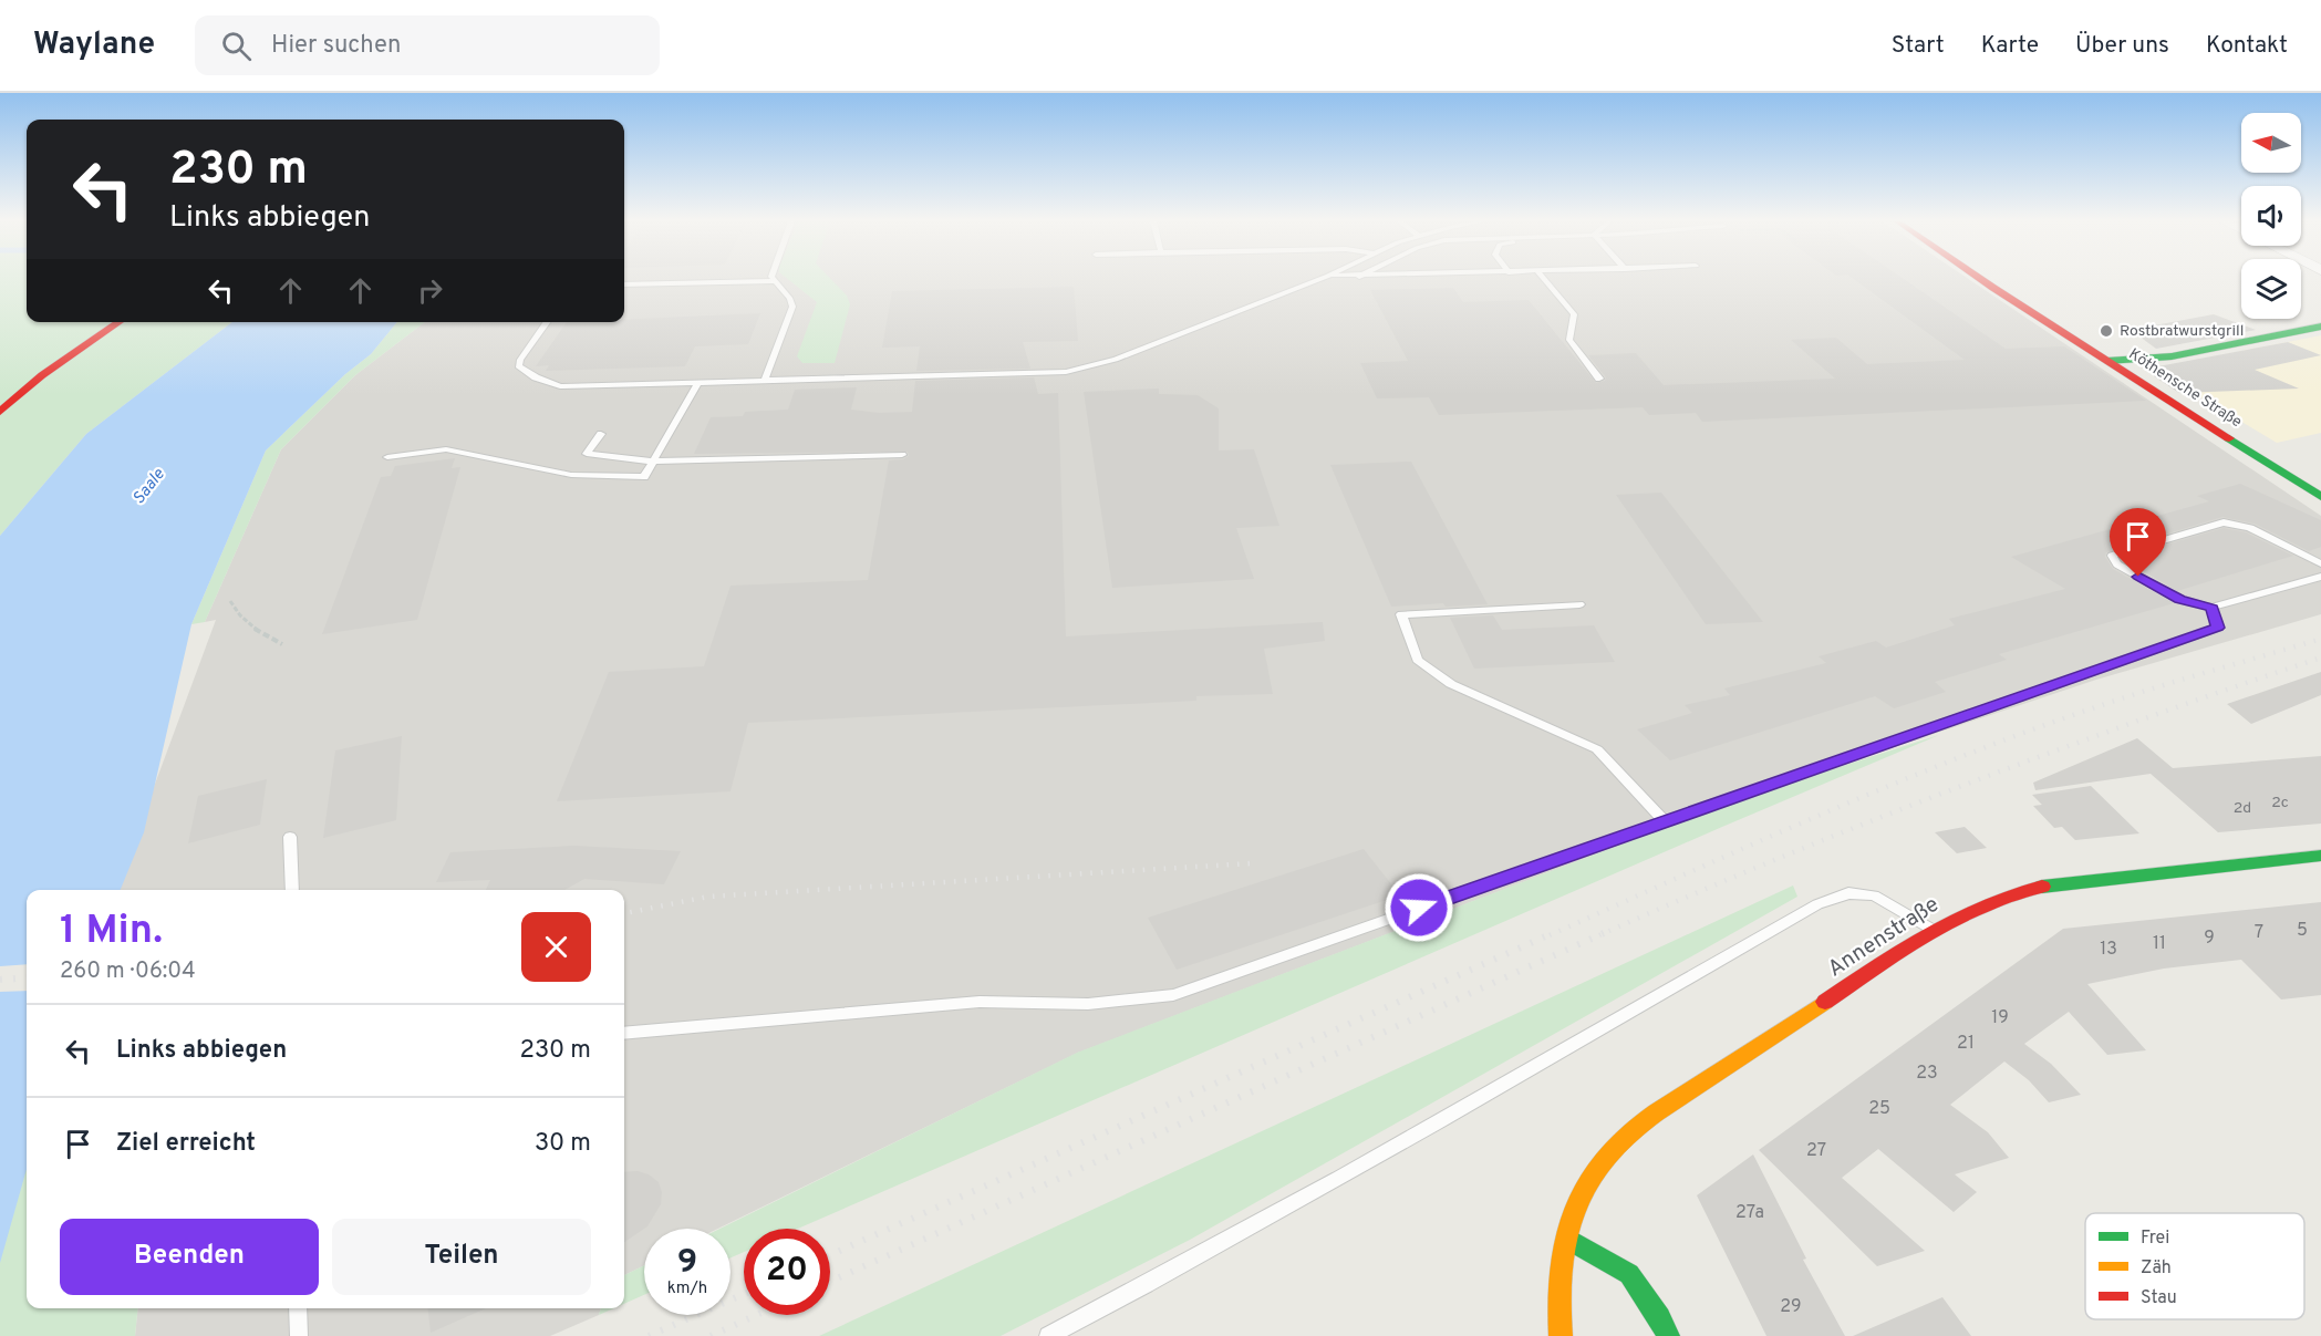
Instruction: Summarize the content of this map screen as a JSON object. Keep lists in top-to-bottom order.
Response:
{
  "streets": {
    "main road": ["Köthensche Straße", "Annenstraße"]
  },
  "water": ["Saale"],
  "places": ["Rostbratwurstgrill"],
  "house_numbers": [
    "2c",
    "2d",
    "5",
    "7",
    "9",
    "11",
    "13",
    "19",
    "21",
    "23",
    "25",
    "27",
    "27a",
    "29"
  ],
  "legend": ["Frei", "Zäh", "Stau"],
  "north": "left",
  "page": {
    "header": "Waylane",
    "search": "Hier suchen",
    "nav": [
      "Start",
      "Karte",
      "Über uns",
      "Kontakt"
    ],
    "turn": ["230 m", "Links abbiegen"],
    "heading": ["1 Min.", "260 m · 06:04"],
    "list": [
      {
        "name": "Links abbiegen",
        "value": "230 m"
      },
      {
        "name": "Ziel erreicht",
        "value": "30 m"
      }
    ],
    "buttons": ["Beenden", "Teilen"],
    "speed": "9 km/h",
    "limit": "20"
  }
}
